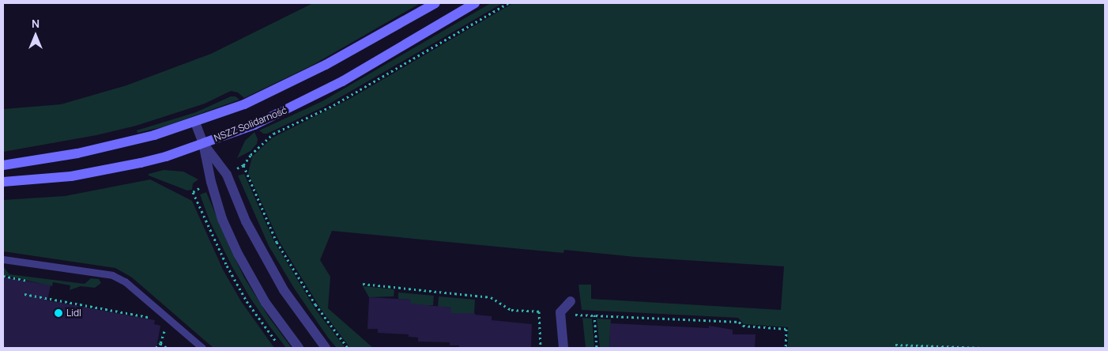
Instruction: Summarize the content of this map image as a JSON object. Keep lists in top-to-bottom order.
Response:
{
  "streets": {
    "main road": ["NSZZ Solidarność"]
  },
  "places": ["Lidl"],
  "north": "top"
}
